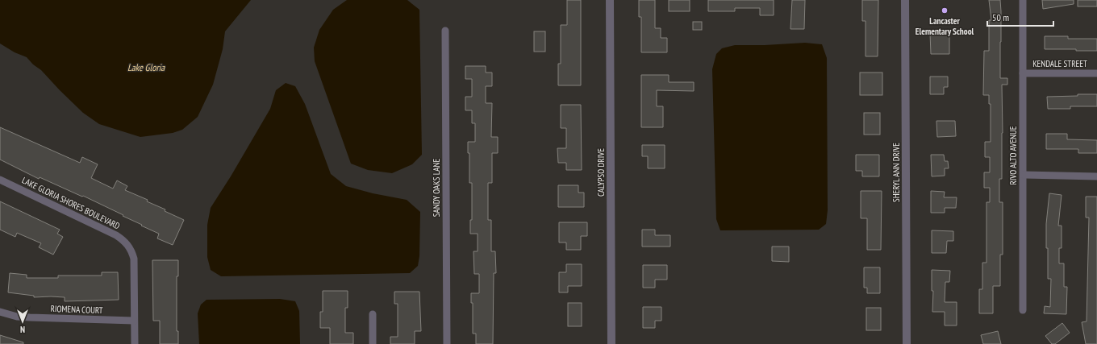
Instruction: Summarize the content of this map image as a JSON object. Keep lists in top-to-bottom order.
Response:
{
  "streets": {
    "street": [
      "KENDALE STREET",
      "RIVO ALTO AVENUE",
      "CALYPSO DRIVE",
      "SHERYL ANN DRIVE",
      "SANDY OAKS LANE",
      "LAKE GLORIA SHORES BOULEVARD",
      "RIOMENA COURT"
    ]
  },
  "crossings": [
    ["KENDALE STREET", "RIVO ALTO AVENUE"],
    ["LAKE GLORIA SHORES BOULEVARD", "RIOMENA COURT"]
  ],
  "water": ["Lake Gloria"],
  "places": ["Lancaster Elementary School"],
  "scale_bar": "50 m",
  "north": "bottom"
}
